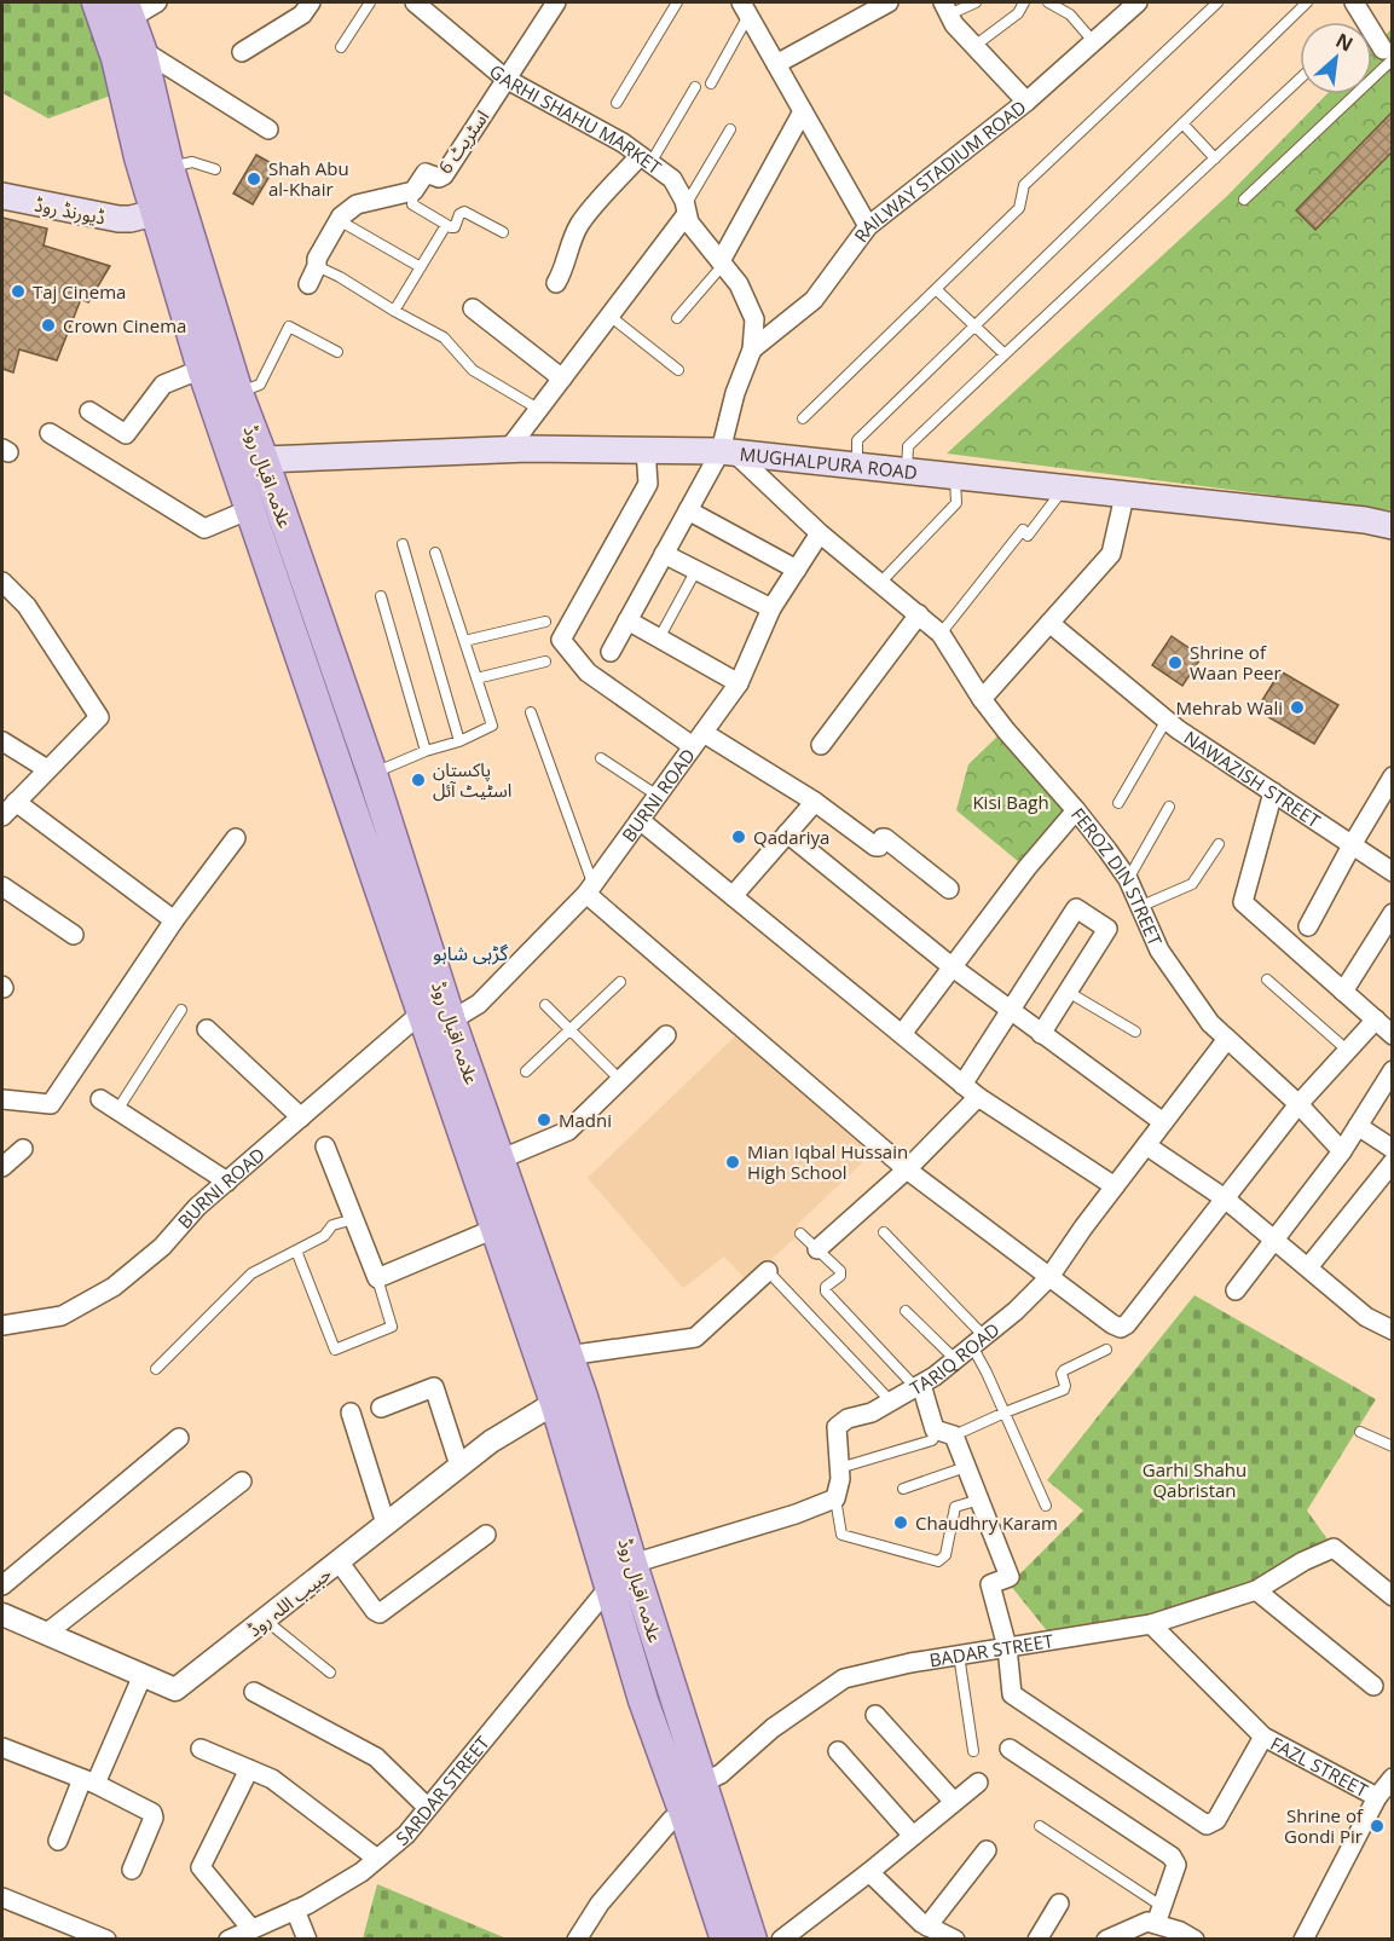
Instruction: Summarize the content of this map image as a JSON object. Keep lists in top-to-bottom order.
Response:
{
  "streets": {
    "main road": ["ڈیورنڈ روڈ", "MUGHALPURA ROAD", "علامہ اقبال روڈ"],
    "street": [
      "GARHI SHAHU MARKET",
      "اسٹریٹ 6",
      "RAILWAY STADIUM ROAD",
      "NAWAZISH STREET",
      "BURNI ROAD",
      "FEROZ DIN STREET",
      "TARIQ ROAD",
      "حبیب اللہ روڈ",
      "BADAR STREET",
      "FAZL STREET",
      "SARDAR STREET"
    ]
  },
  "crossings": [
    ["GARHI SHAHU MARKET", "اسٹریٹ 6"],
    ["GARHI SHAHU MARKET", "RAILWAY STADIUM ROAD"],
    ["GARHI SHAHU MARKET", "MUGHALPURA ROAD"],
    ["GARHI SHAHU MARKET", "FEROZ DIN STREET"],
    ["ڈیورنڈ روڈ", "علامہ اقبال روڈ"],
    ["MUGHALPURA ROAD", "علامہ اقبال روڈ"],
    ["MUGHALPURA ROAD", "FEROZ DIN STREET"],
    ["علامہ اقبال روڈ", "BURNI ROAD"],
    ["علامہ اقبال روڈ", "حبیب اللہ روڈ"],
    ["علامہ اقبال روڈ", "BADAR STREET"],
    ["علامہ اقبال روڈ", "SARDAR STREET"],
    ["BURNI ROAD", "FEROZ DIN STREET"],
    ["FEROZ DIN STREET", "TARIQ ROAD"],
    ["BADAR STREET", "FAZL STREET"]
  ],
  "districts": ["گڑہی شاہو"],
  "parks": ["Kisi Bagh", "Garhi Shahu Qabristan"],
  "places": [
    "Shah Abu al-Khair",
    "Taj Cinema",
    "Crown Cinema",
    "Shrine of Waan Peer",
    "Mehrab Wali",
    "پاکستان اسٹیٹ آئل",
    "Qadariya",
    "Madni",
    "Mian Iqbal Hussain High School",
    "Chaudhry Karam",
    "Shrine of Gondi Pir"
  ],
  "north": "top right"
}
